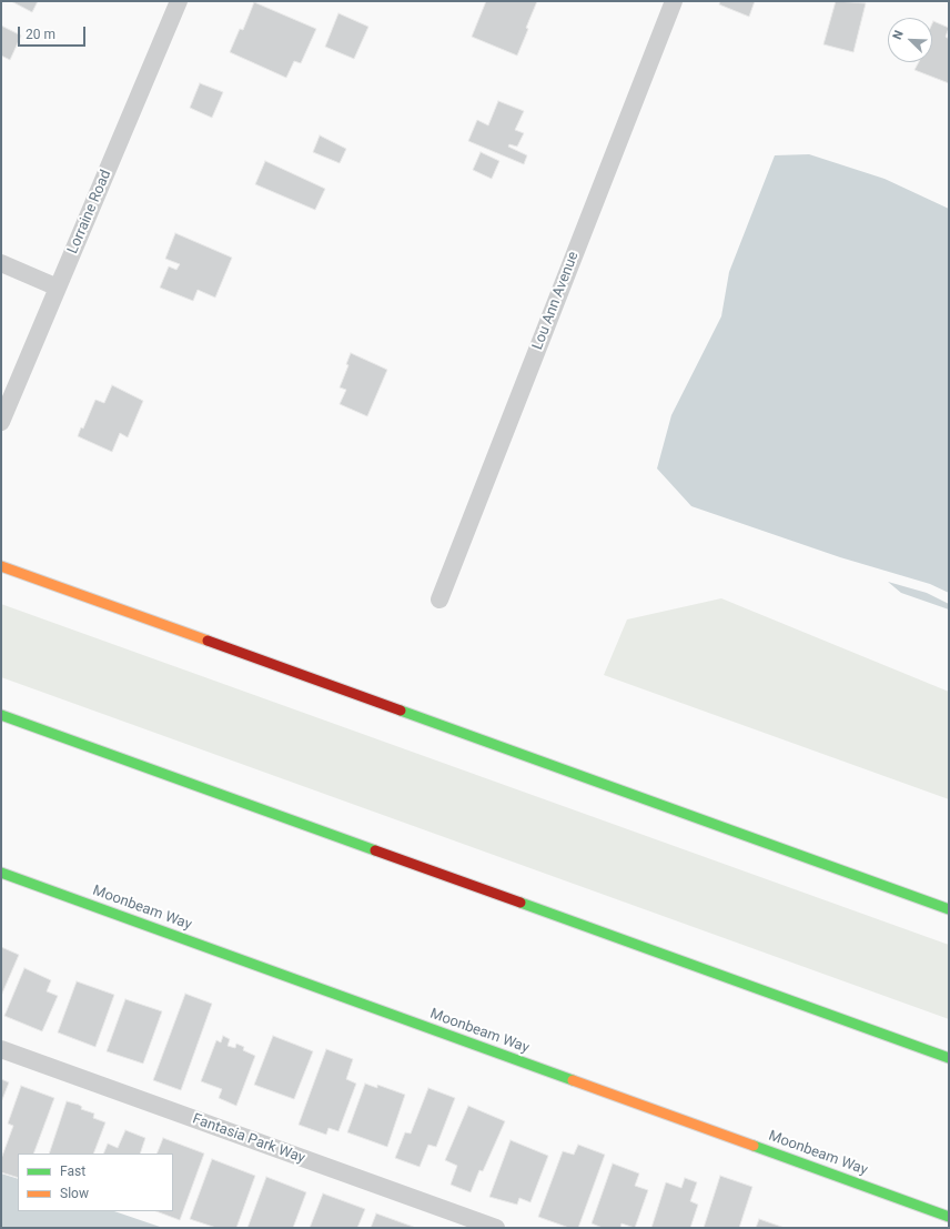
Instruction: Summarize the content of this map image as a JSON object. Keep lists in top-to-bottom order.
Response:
{
  "streets": {
    "main road": ["Moonbeam Way"],
    "street": ["Lorraine Road", "Lou Ann Avenue", "Fantasia Park Way"]
  },
  "legend": ["Fast", "Slow"],
  "scale_bar": "20 m",
  "north": "top left"
}
